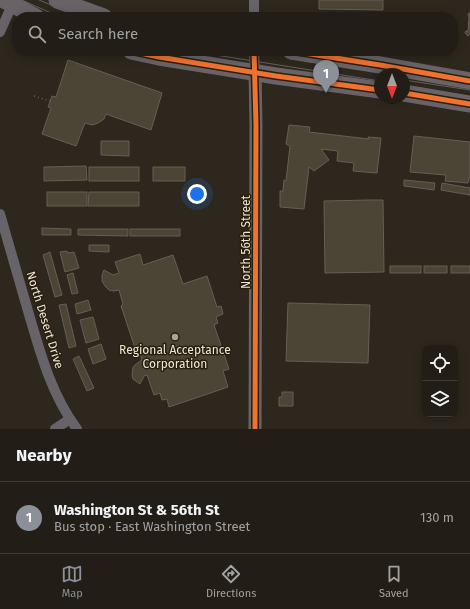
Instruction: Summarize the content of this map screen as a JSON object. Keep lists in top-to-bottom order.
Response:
{
  "streets": {
    "street": ["North 56th Street", "North Desert Drive"]
  },
  "places": ["Regional Acceptance Corporation"],
  "north": "bottom",
  "page": {
    "search": "Search here",
    "pins": "1",
    "heading": "Nearby",
    "list": [
      {
        "mark": "1",
        "name": "Washington St & 56th St",
        "note": "Bus stop · East Washington Street",
        "value": "130 m"
      }
    ],
    "nav": ["Map", "Directions", "Saved"]
  }
}
